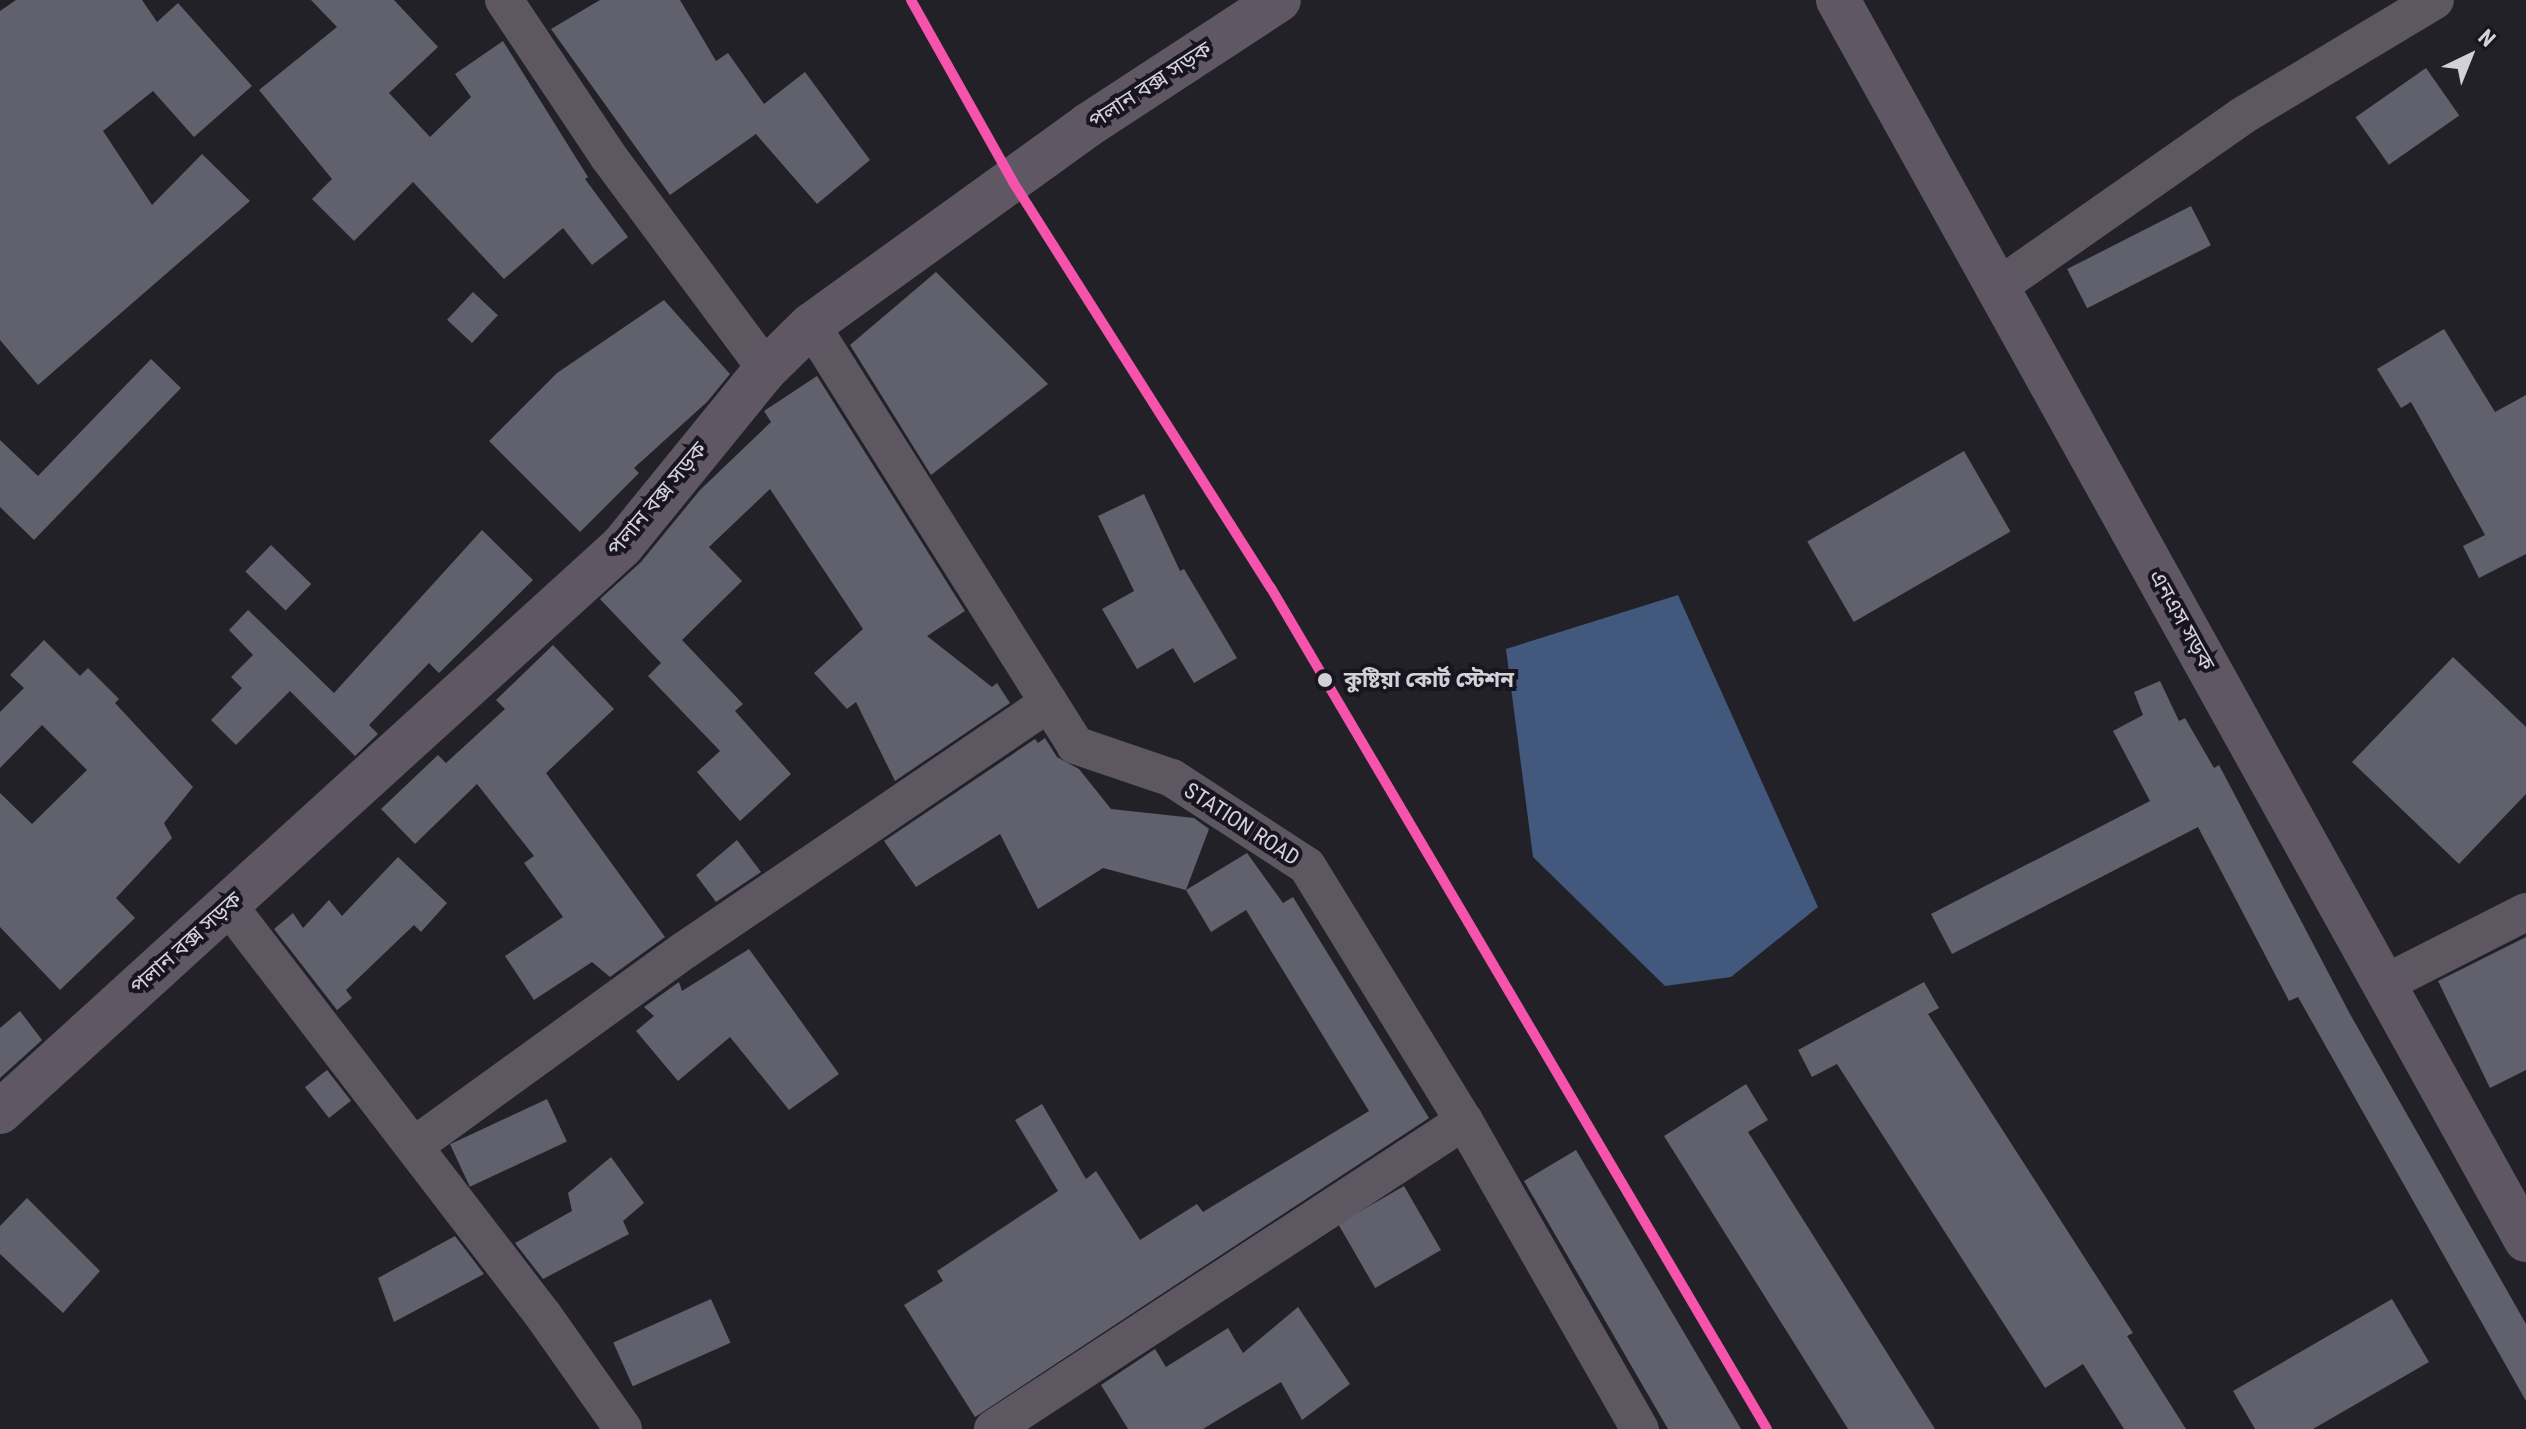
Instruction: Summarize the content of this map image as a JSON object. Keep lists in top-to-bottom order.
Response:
{
  "streets": {
    "main road": ["পলান বক্স সড়ক", "এনএস সড়ক"],
    "street": ["STATION ROAD"]
  },
  "crossings": [
    ["পলান বক্স সড়ক", "STATION ROAD"]
  ],
  "places": ["কুষ্টিয়া কোর্ট স্টেশন"],
  "north": "top right"
}
